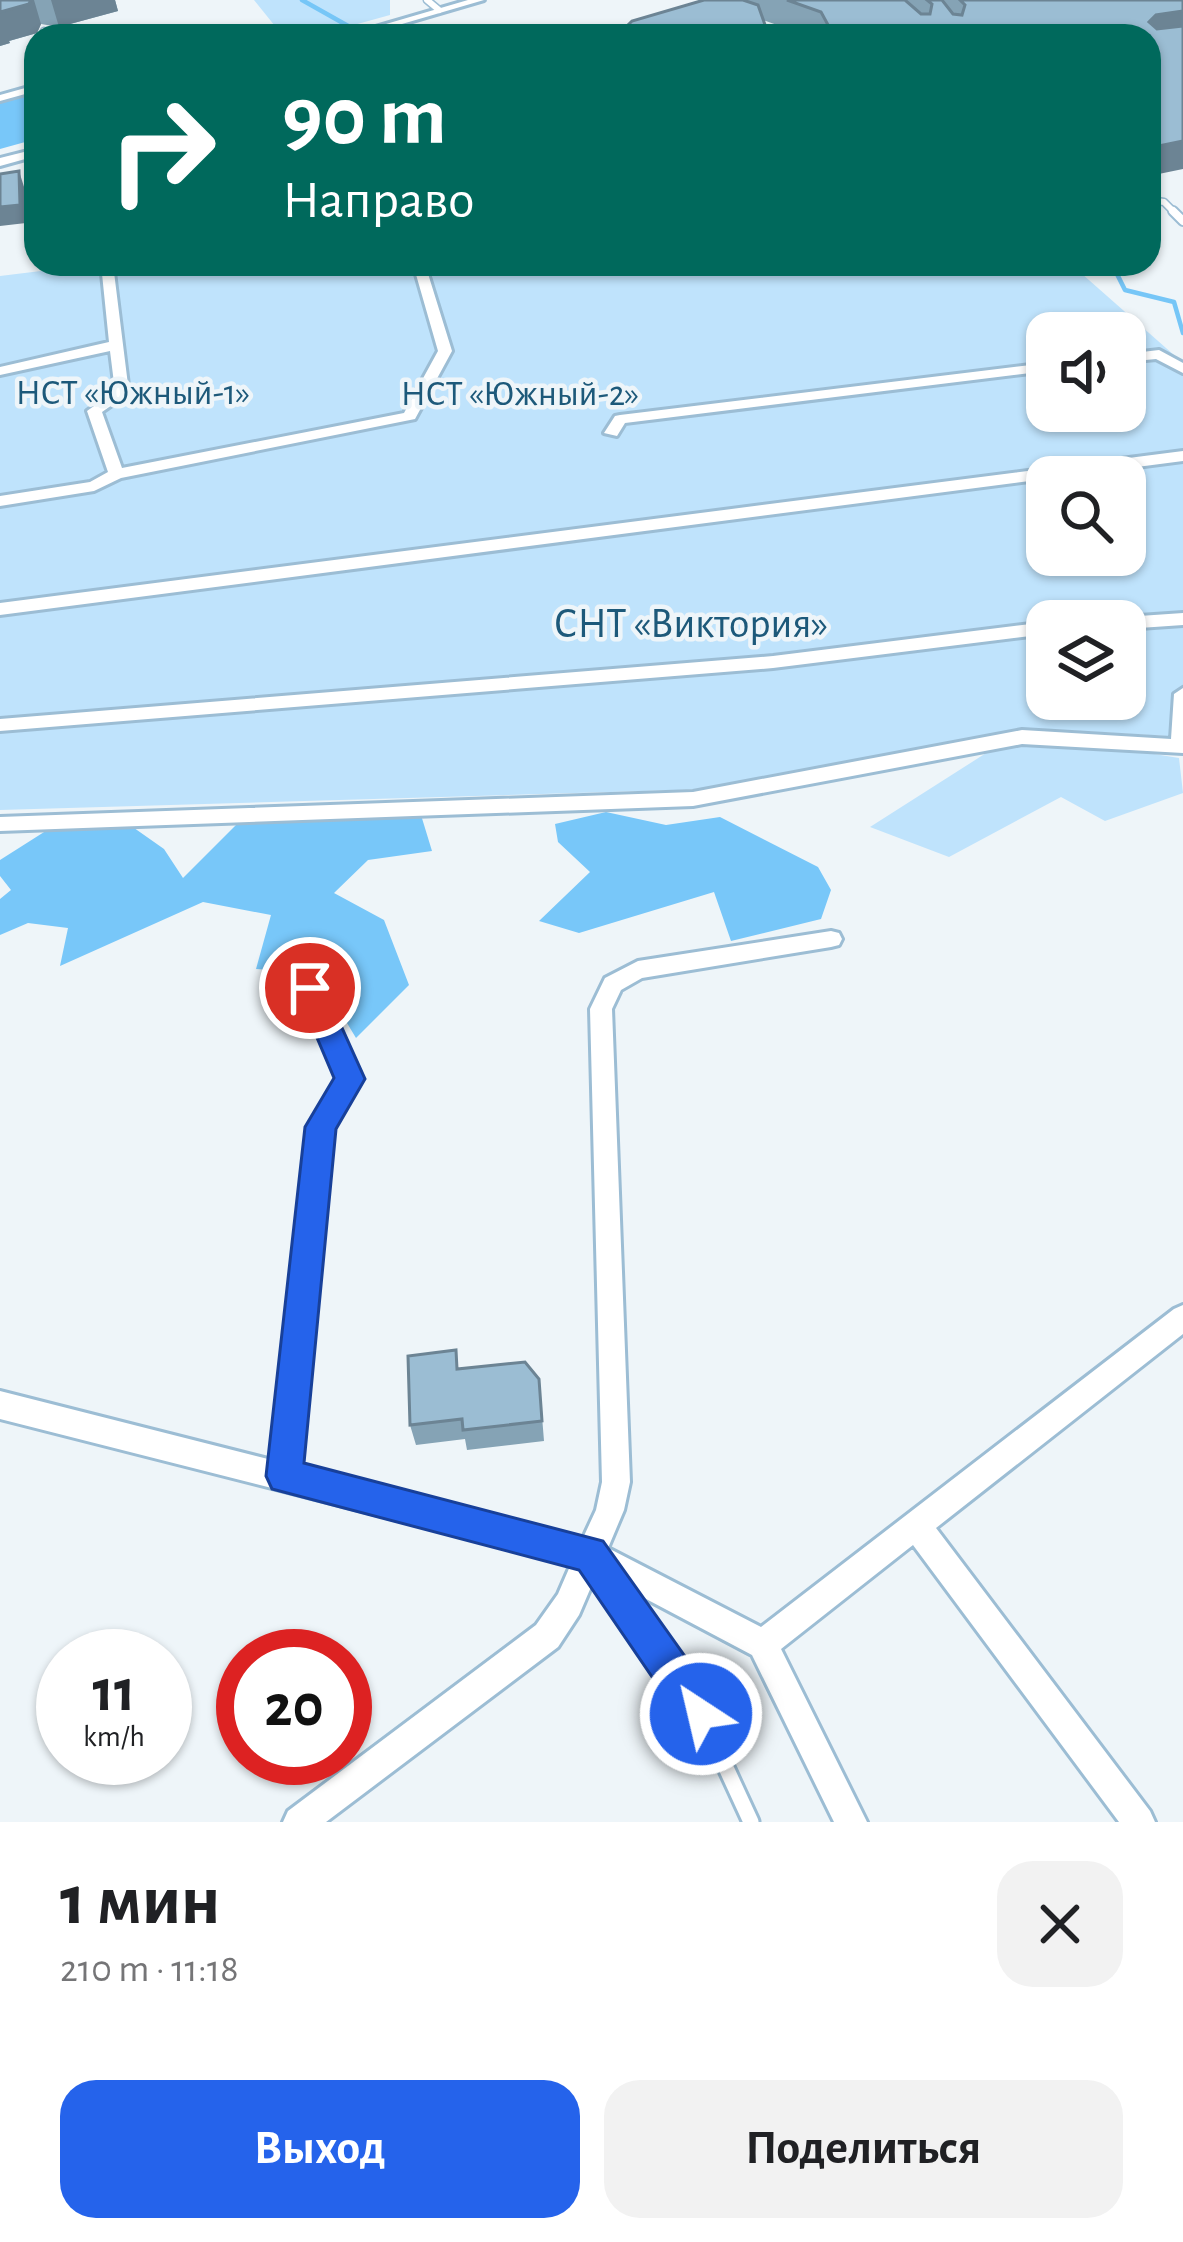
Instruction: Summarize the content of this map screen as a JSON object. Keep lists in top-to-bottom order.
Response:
{
  "parks": ["НСТ «Южный-1»", "НСТ «Южный-2»", "СНТ «Виктория»"],
  "page": {
    "turn": ["90 m", "Направо"],
    "speed": "11 km/h",
    "limit": "20",
    "heading": ["1 мин", "210 m · 11:18"],
    "buttons": ["Выход", "Поделиться"]
  }
}
